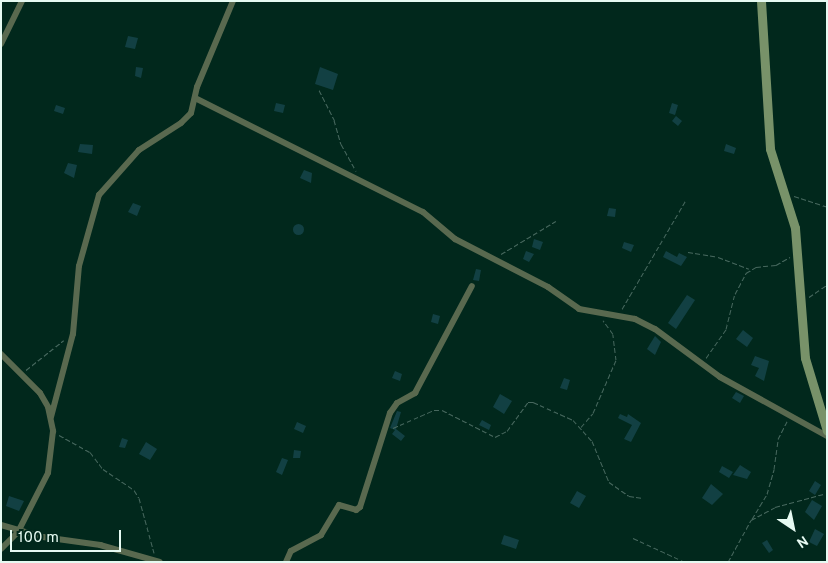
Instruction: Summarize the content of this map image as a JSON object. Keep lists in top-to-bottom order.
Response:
{
  "scale_bar": "100 m",
  "north": "bottom right"
}
